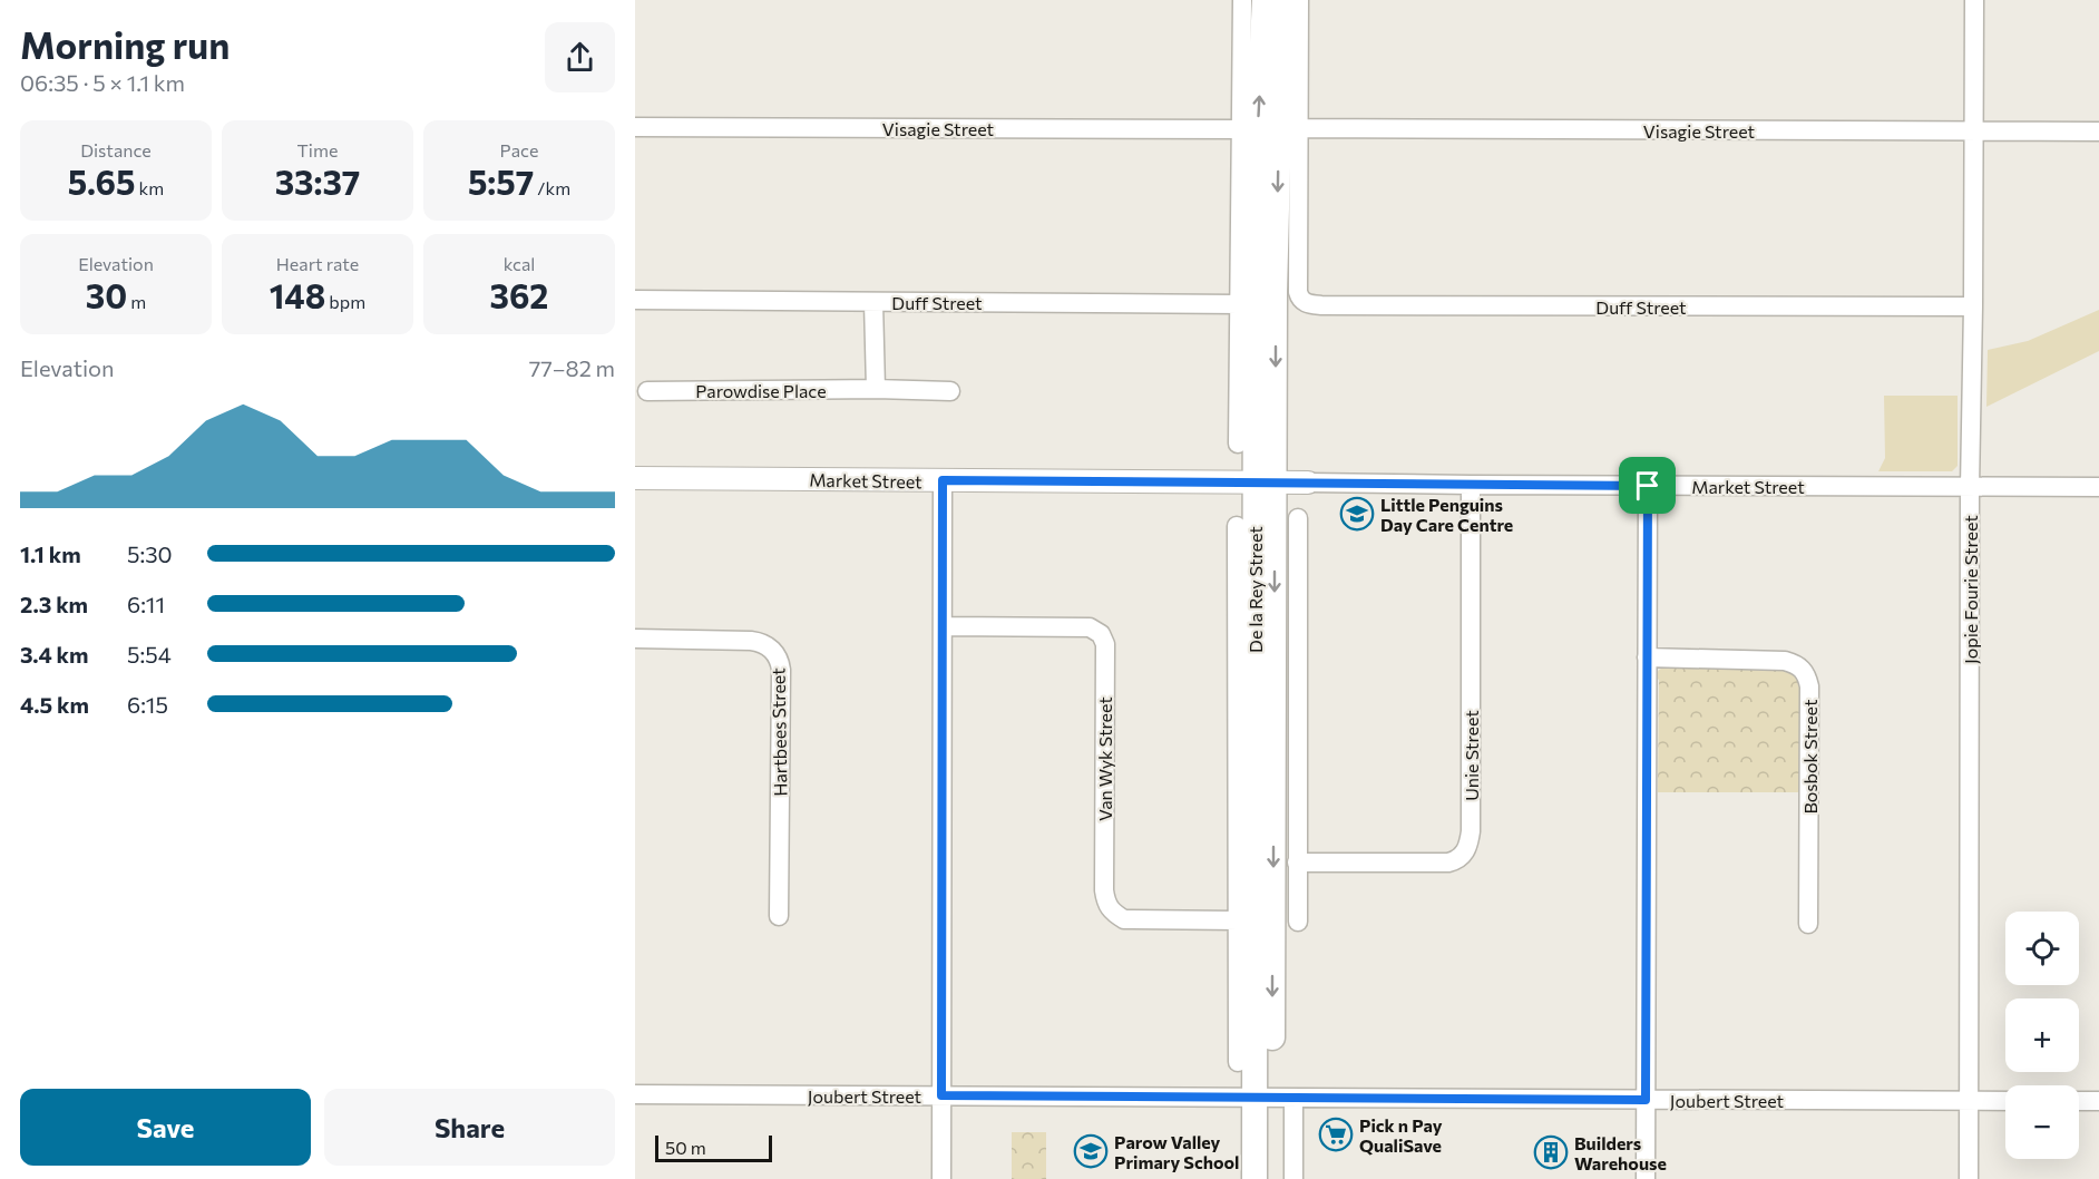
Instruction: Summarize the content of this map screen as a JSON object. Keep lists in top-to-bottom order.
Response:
{
  "streets": {
    "main road": ["De la Rey Street"],
    "street": [
      "Visagie Street",
      "Duff Street",
      "Parowdise Place",
      "Market Street",
      "Jopie Fourie Street",
      "Hartbees Street",
      "Unie Street",
      "Bosbok Street",
      "Van Wyk Street",
      "Joubert Street"
    ]
  },
  "crossings": [
    ["Visagie Street", "Duff Street"],
    ["Visagie Street", "Jopie Fourie Street"],
    ["Duff Street", "Jopie Fourie Street"],
    ["Market Street", "De la Rey Street"],
    ["Market Street", "Jopie Fourie Street"],
    ["Market Street", "Unie Street"],
    ["De la Rey Street", "Van Wyk Street"],
    ["De la Rey Street", "Joubert Street"],
    ["Jopie Fourie Street", "Joubert Street"]
  ],
  "places": {
    "school or university": ["Little Penguins Day Care Centre", "Parow Valley Primary School"],
    "supermarket": ["Pick n Pay QualiSave"],
    "building": ["Builders Warehouse"]
  },
  "scale_bar": "50 m",
  "page": {
    "heading": ["Morning run", "06:35 · 5 × 1.1 km"],
    "stats": [
      ["Distance", "5.65 km"],
      ["Time", "33:37"],
      ["Pace", "5:57 /km"],
      ["Elevation", "30 m"],
      ["Heart rate", "148 bpm"],
      ["kcal", "362"]
    ],
    "chart": ["Elevation", "77–82 m"],
    "list": [
      {
        "name": "1.1 km",
        "note": "5:30"
      },
      {
        "name": "2.3 km",
        "note": "6:11"
      },
      {
        "name": "3.4 km",
        "note": "5:54"
      },
      {
        "name": "4.5 km",
        "note": "6:15"
      }
    ],
    "map_buttons": ["+", "−"],
    "buttons": ["Save", "Share"],
    "scale": "50 m"
  }
}
